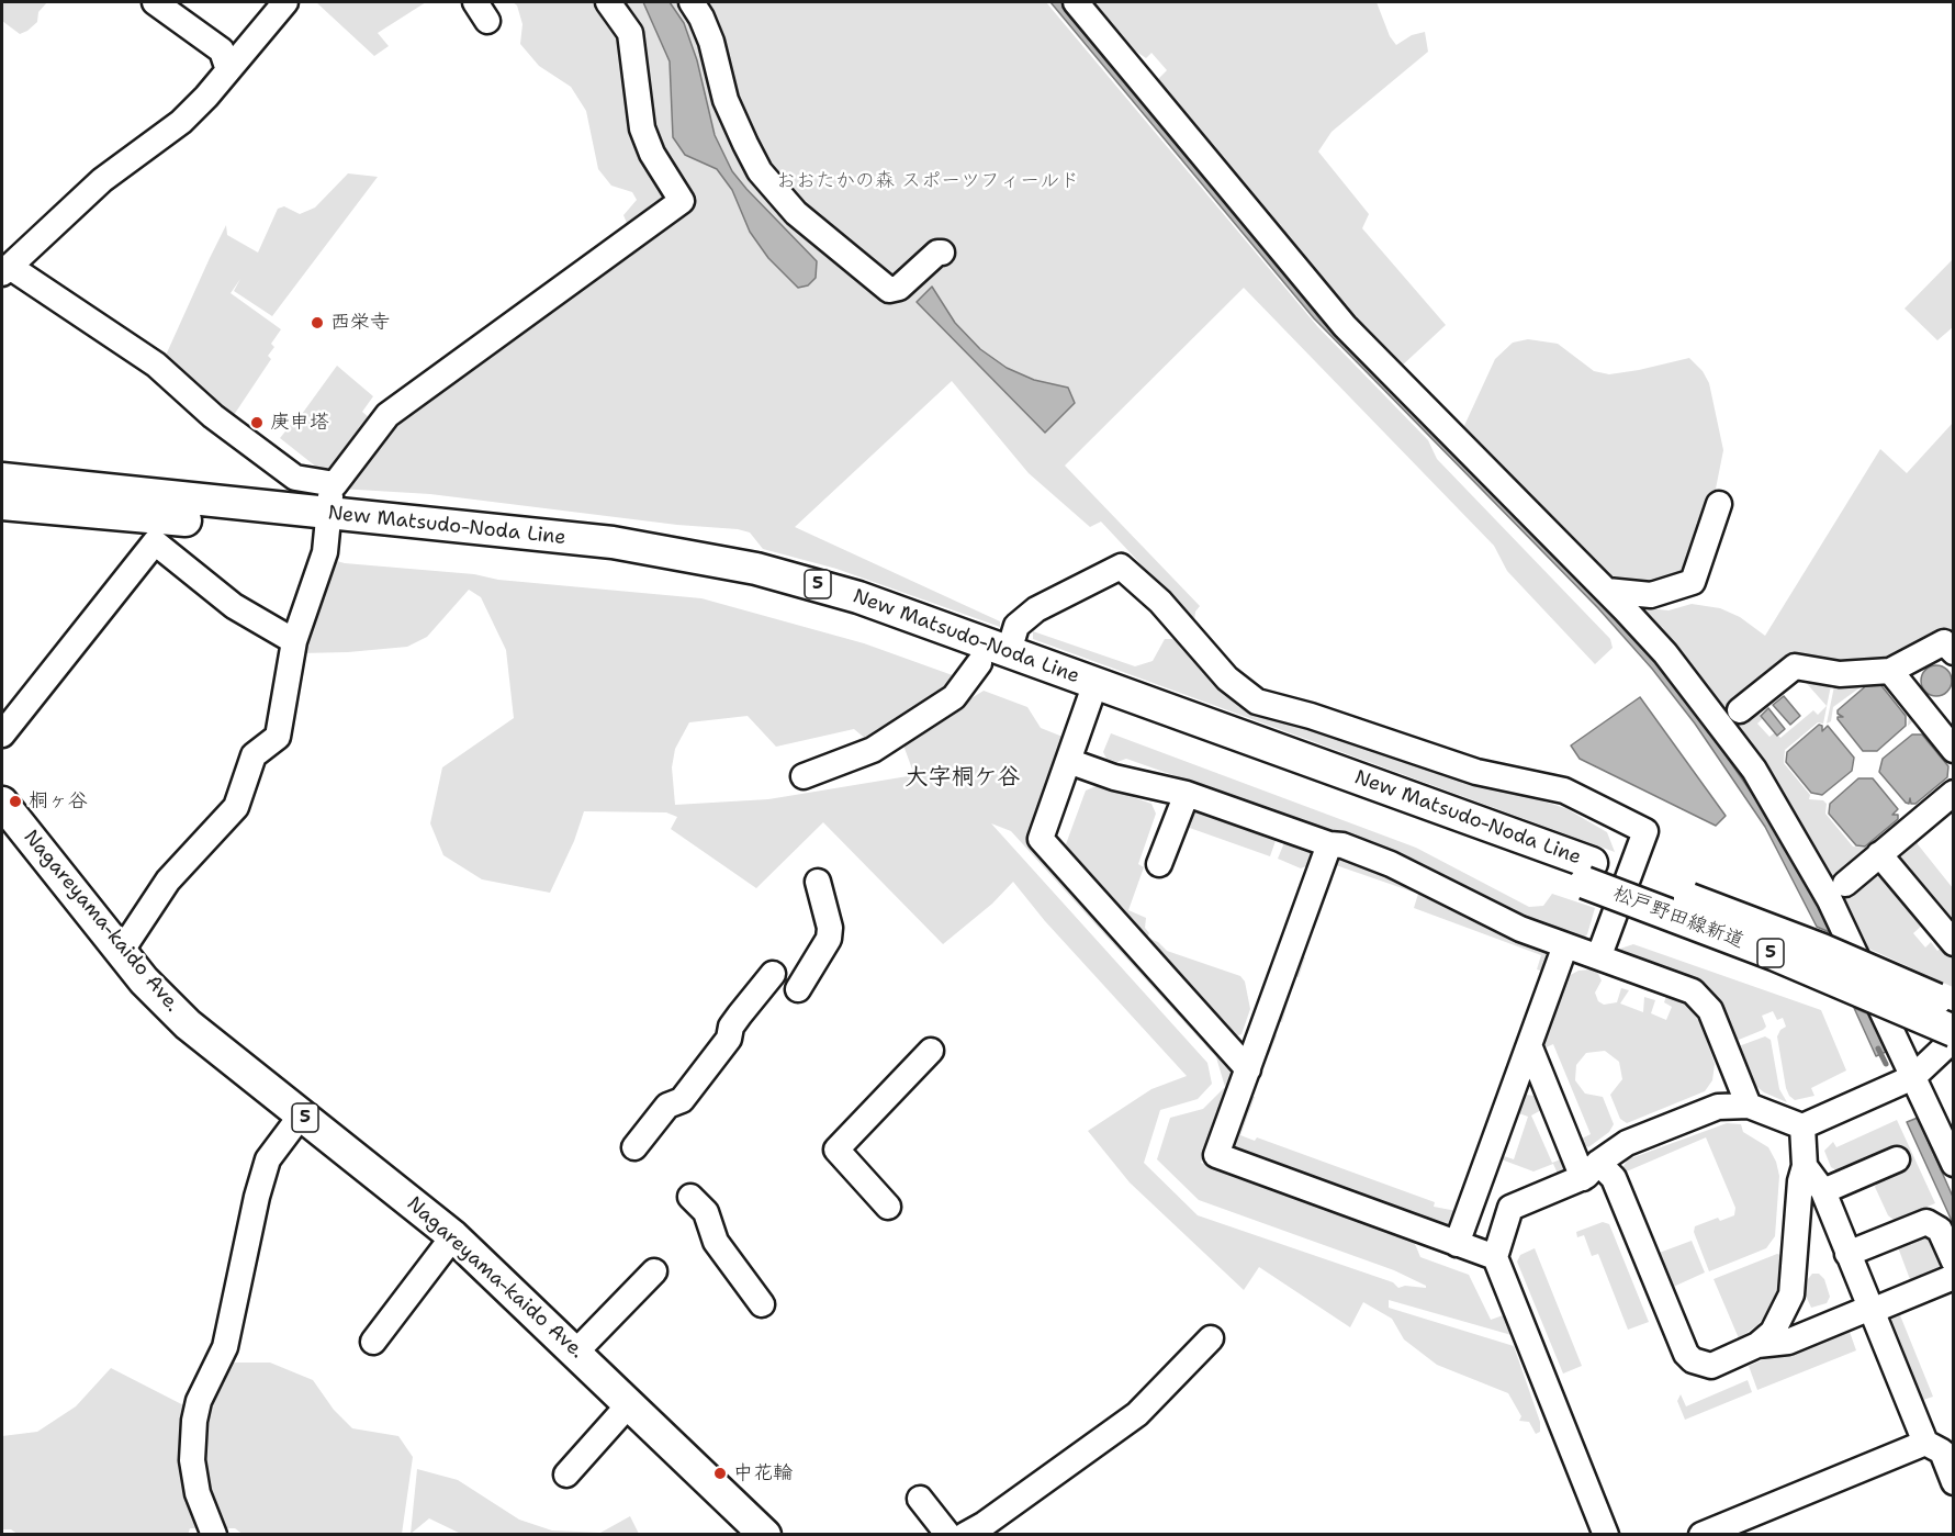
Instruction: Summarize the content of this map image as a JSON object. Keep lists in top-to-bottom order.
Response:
{
  "streets": {
    "main road": [
      "New Matsudo-Noda Line",
      "5",
      "松戸野田線新道",
      "Nagareyama-kaido Ave."
    ]
  },
  "crossings": [
    ["New Matsudo-Noda Line", "松戸野田線新道"]
  ],
  "districts": ["大字桐ケ谷"],
  "parks": ["おおたかの森 スポーツフィールド"],
  "places": [
    "西栄寺",
    "庚申塔",
    "桐ヶ谷",
    "中花輪"
  ]
}
